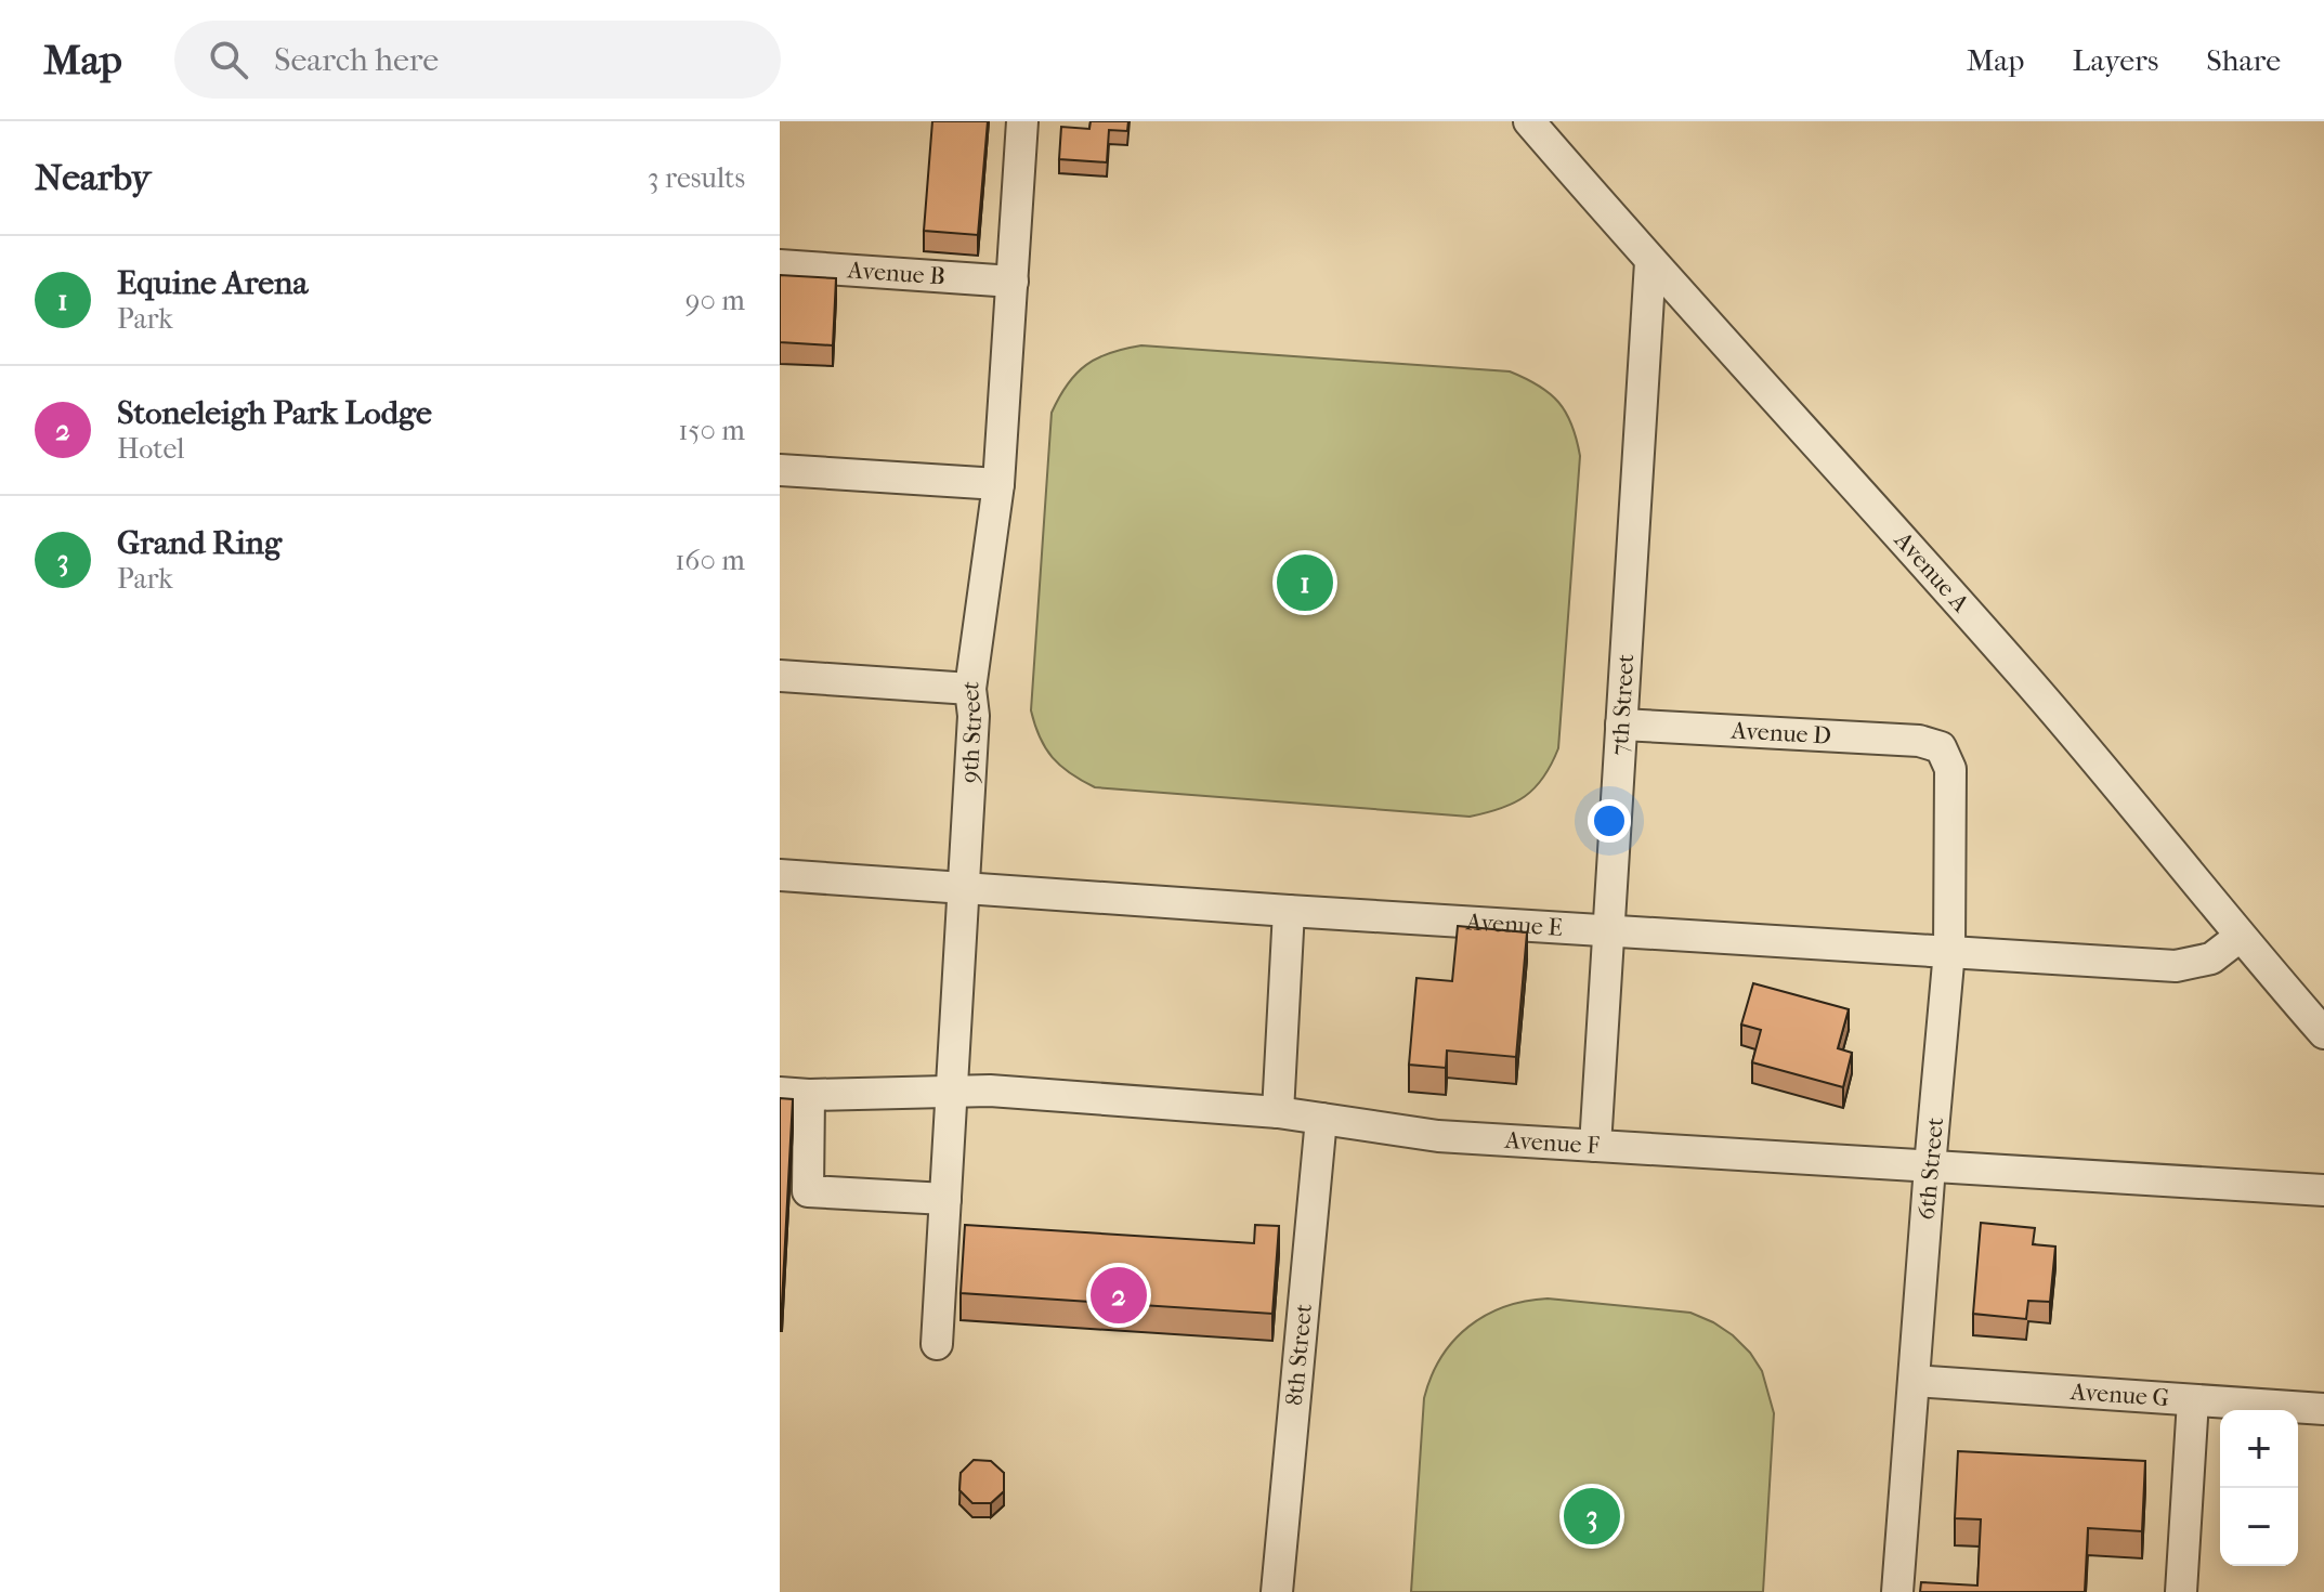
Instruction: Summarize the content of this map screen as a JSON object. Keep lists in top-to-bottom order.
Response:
{
  "streets": {
    "lane": [
      "Avenue B",
      "Avenue A",
      "7th Street",
      "9th Street",
      "Avenue D",
      "Avenue E",
      "Avenue F",
      "6th Street",
      "8th Street",
      "Avenue G"
    ]
  },
  "crossings": [
    ["Avenue B", "9th Street"],
    ["Avenue A", "7th Street"],
    ["Avenue A", "Avenue E"],
    ["7th Street", "Avenue D"],
    ["7th Street", "Avenue E"],
    ["7th Street", "Avenue F"],
    ["9th Street", "Avenue E"],
    ["9th Street", "Avenue F"],
    ["Avenue D", "6th Street"],
    ["Avenue E", "6th Street"],
    ["Avenue F", "6th Street"],
    ["Avenue F", "8th Street"],
    ["6th Street", "Avenue G"]
  ],
  "page": {
    "header": "Map",
    "search": "Search here",
    "nav": ["Map", "Layers", "Share"],
    "heading": ["Nearby", "3 results"],
    "list": [
      {
        "mark": "1",
        "name": "Equine Arena",
        "note": "Park",
        "value": "90 m"
      },
      {
        "mark": "2",
        "name": "Stoneleigh Park Lodge",
        "note": "Hotel",
        "value": "150 m"
      },
      {
        "mark": "3",
        "name": "Grand Ring",
        "note": "Park",
        "value": "160 m"
      }
    ],
    "pins": ["1", "2", "3"],
    "map_buttons": ["+", "−"]
  }
}
